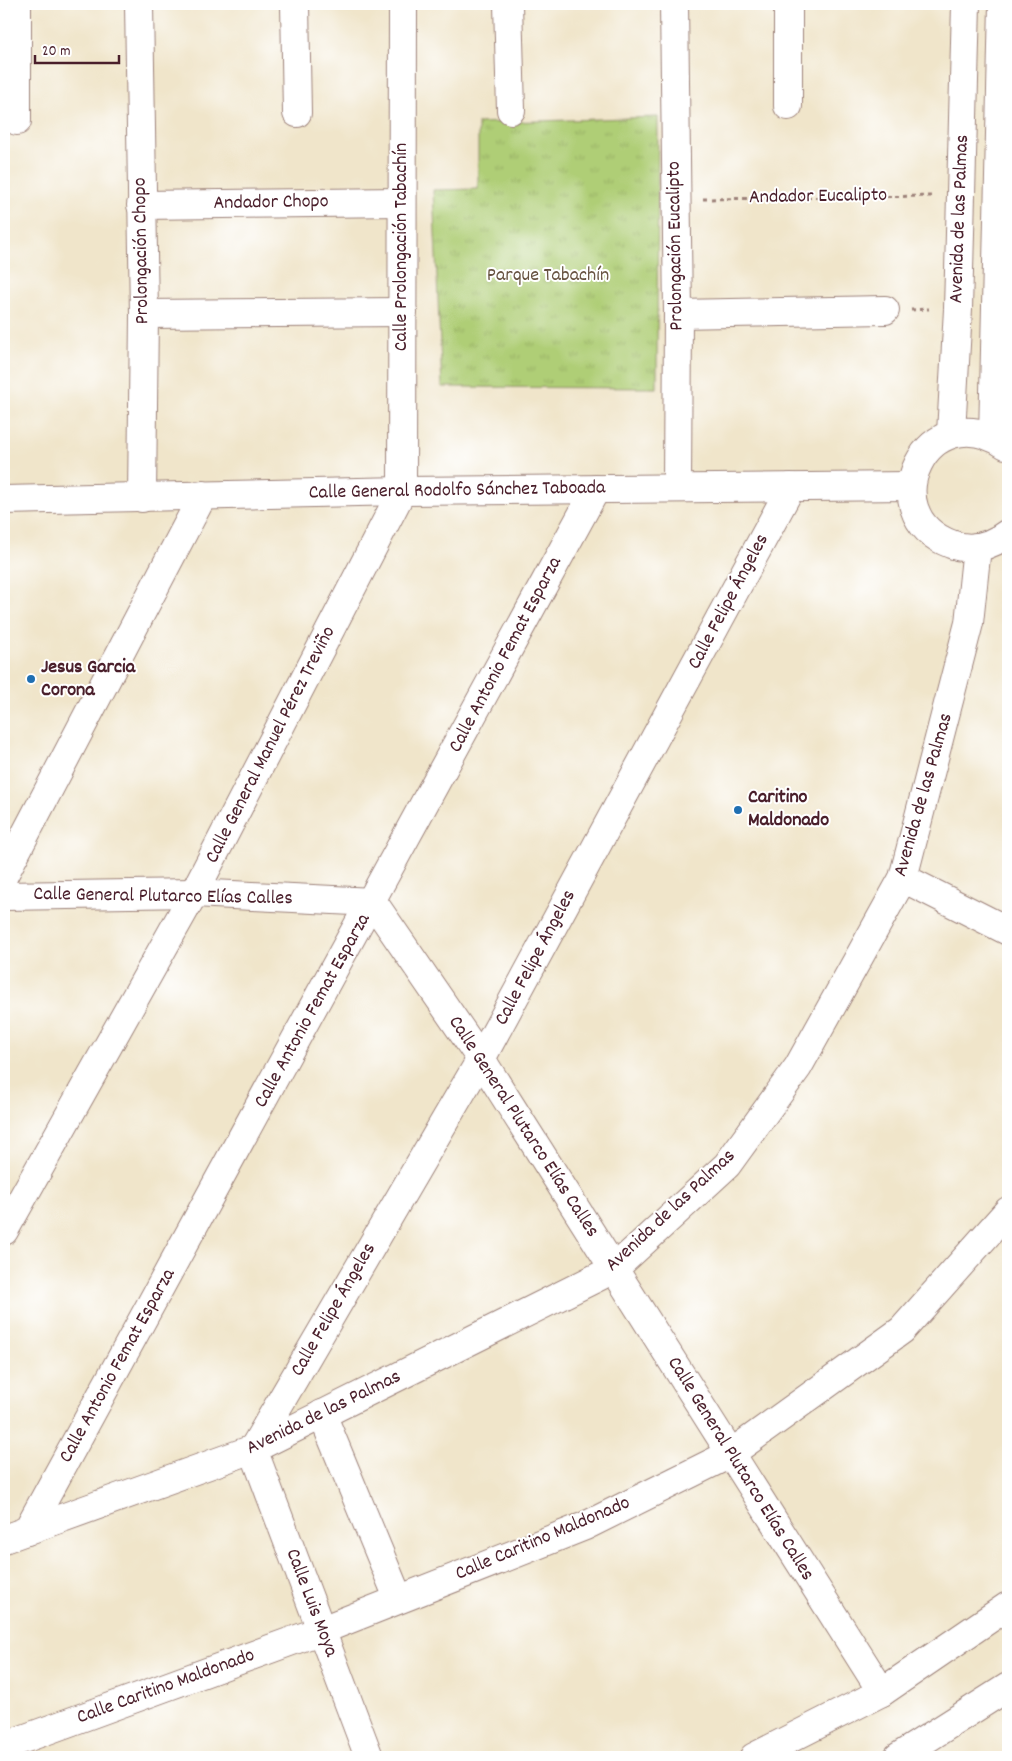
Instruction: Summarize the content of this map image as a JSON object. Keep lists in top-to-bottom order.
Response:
{
  "streets": {
    "street": [
      "Andador Chopo",
      "Avenida de las Palmas",
      "Prolongación Eucalipto",
      "Calle Prolongación Tabachín",
      "Prolongación Chopo",
      "Calle General Rodolfo Sánchez Taboada",
      "Calle Felipe Ángeles",
      "Calle Antonio Femat Esparza",
      "Calle General Manuel Pérez Treviño",
      "Calle General Plutarco Elías Calles",
      "Calle Caritino Maldonado",
      "Calle Luis Moya"
    ],
    "path": ["Andador Eucalipto"]
  },
  "crossings": [
    ["Andador Eucalipto", "Avenida de las Palmas"],
    ["Andador Eucalipto", "Prolongación Eucalipto"],
    ["Andador Chopo", "Calle Prolongación Tabachín"],
    ["Andador Chopo", "Prolongación Chopo"],
    ["Avenida de las Palmas", "Calle Felipe Ángeles"],
    ["Avenida de las Palmas", "Calle Antonio Femat Esparza"],
    ["Avenida de las Palmas", "Calle General Plutarco Elías Calles"],
    ["Avenida de las Palmas", "Calle Luis Moya"],
    ["Prolongación Eucalipto", "Calle General Rodolfo Sánchez Taboada"],
    ["Calle Prolongación Tabachín", "Calle General Rodolfo Sánchez Taboada"],
    ["Calle Prolongación Tabachín", "Calle General Manuel Pérez Treviño"],
    ["Prolongación Chopo", "Calle General Rodolfo Sánchez Taboada"],
    ["Calle General Rodolfo Sánchez Taboada", "Calle Felipe Ángeles"],
    ["Calle General Rodolfo Sánchez Taboada", "Calle Antonio Femat Esparza"],
    ["Calle General Rodolfo Sánchez Taboada", "Calle General Manuel Pérez Treviño"],
    ["Calle Felipe Ángeles", "Calle General Plutarco Elías Calles"],
    ["Calle Felipe Ángeles", "Calle Luis Moya"],
    ["Calle Antonio Femat Esparza", "Calle General Plutarco Elías Calles"],
    ["Calle General Manuel Pérez Treviño", "Calle General Plutarco Elías Calles"],
    ["Calle General Plutarco Elías Calles", "Calle Caritino Maldonado"],
    ["Calle Caritino Maldonado", "Calle Luis Moya"]
  ],
  "parks": ["Parque Tabachín"],
  "places": ["Jesus Garcia Corona", "Caritino Maldonado"],
  "scale_bar": "20 m"
}
